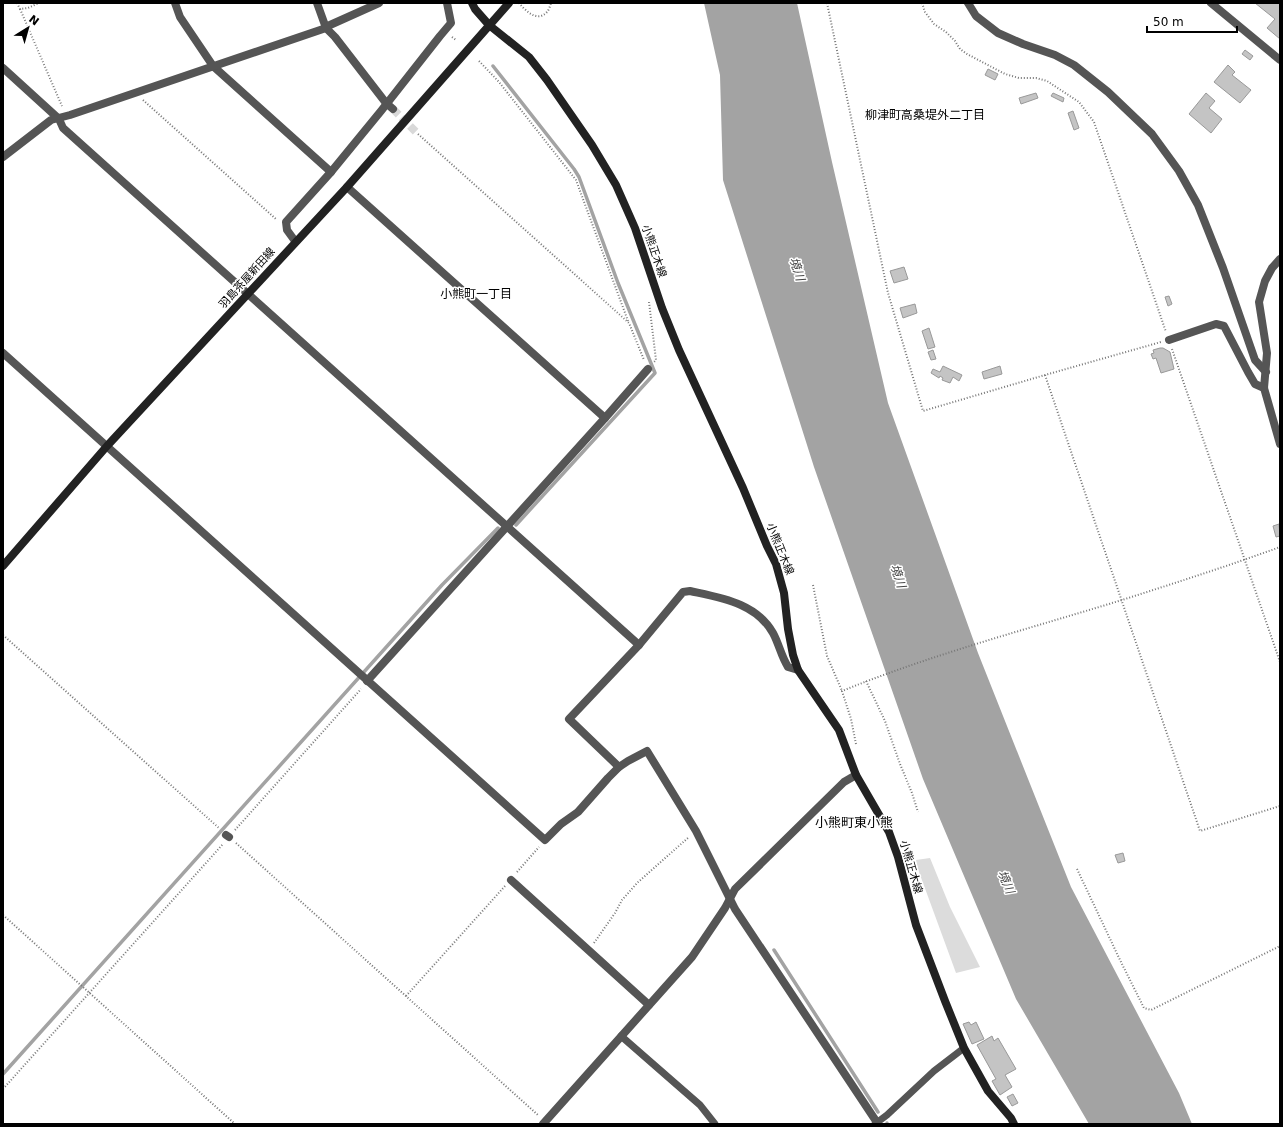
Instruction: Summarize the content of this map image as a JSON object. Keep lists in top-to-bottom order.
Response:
{
  "streets": {
    "main road": ["小熊正木線", "羽島茶屋新田線"]
  },
  "crossings": [
    ["小熊正木線", "羽島茶屋新田線"]
  ],
  "districts": ["柳津町高桑堤外二丁目", "小熊町一丁目", "小熊町東小熊"],
  "water": ["境川"],
  "scale_bar": "50 m",
  "north": "top right"
}
